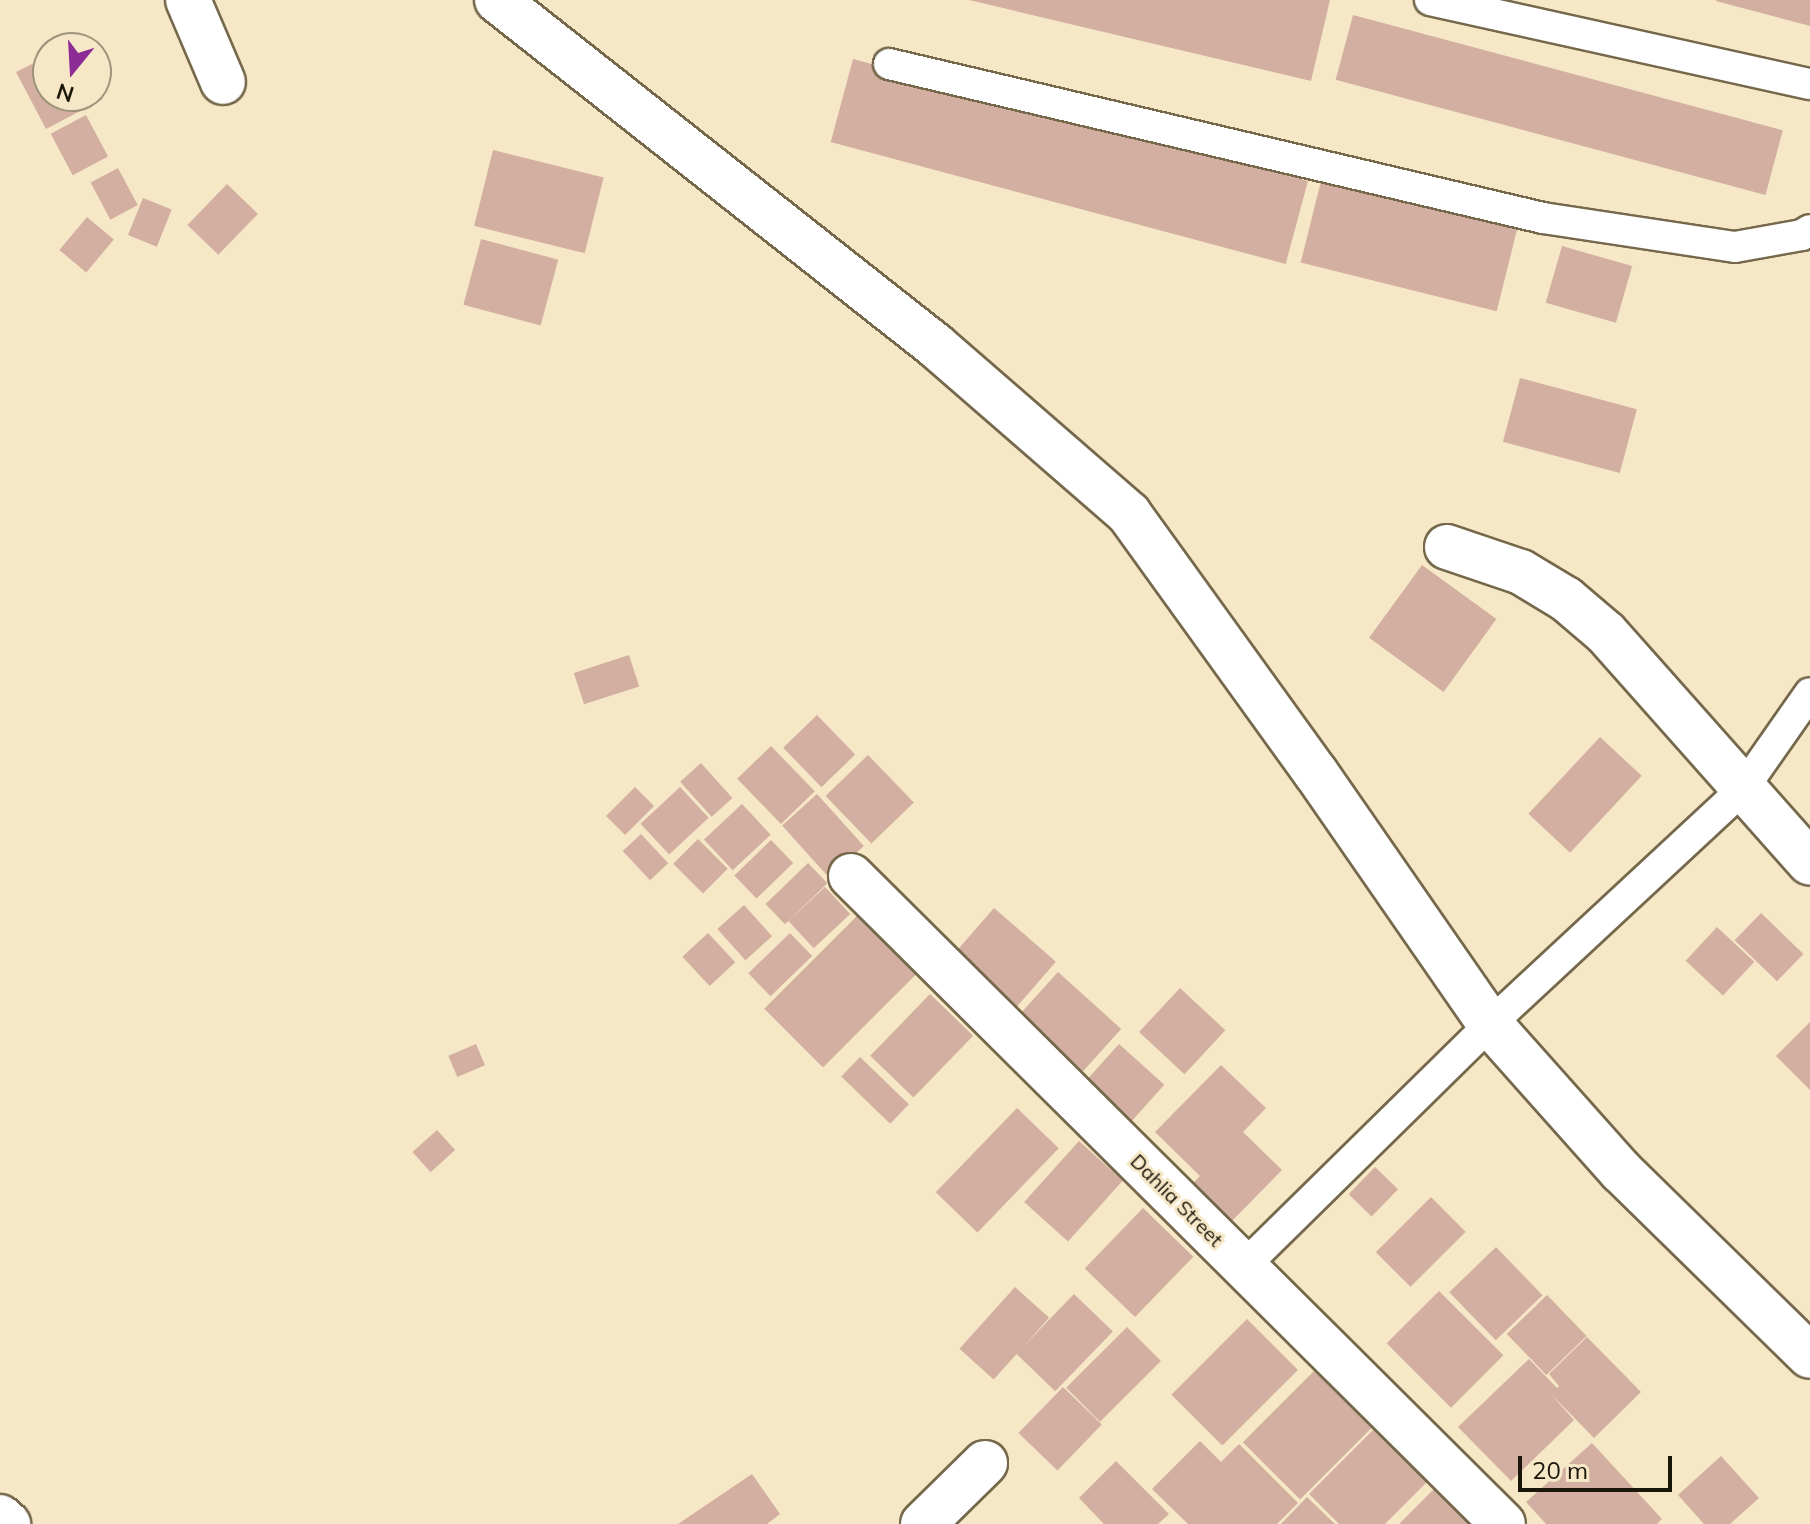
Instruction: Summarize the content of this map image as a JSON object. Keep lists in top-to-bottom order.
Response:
{
  "streets": {
    "street": ["Dahlia Street"]
  },
  "scale_bar": "20 m",
  "north": "bottom"
}
